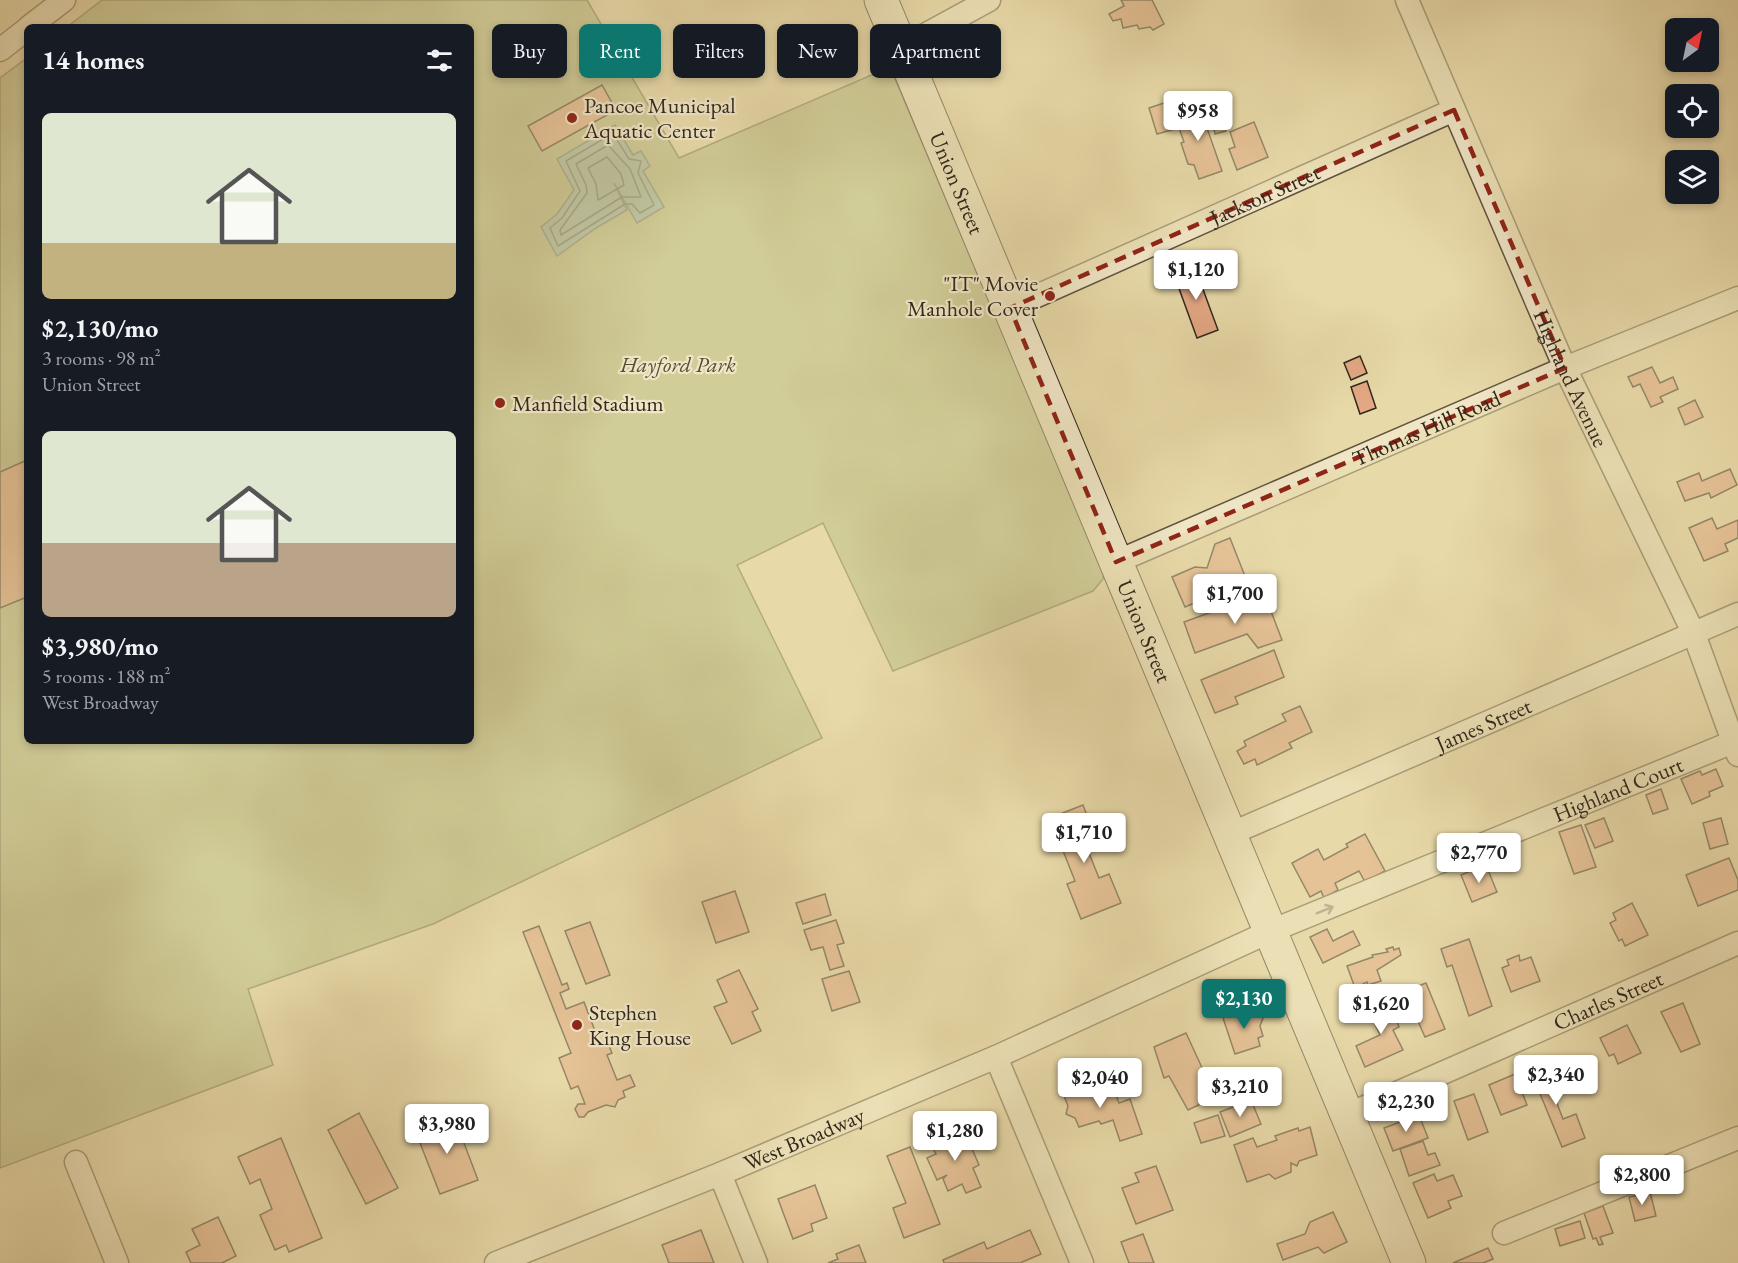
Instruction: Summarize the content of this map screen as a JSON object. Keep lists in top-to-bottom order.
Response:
{
  "streets": {
    "main road": ["Union Street"],
    "street": [
      "Jackson Street",
      "Highland Avenue",
      "Thomas Hill Road",
      "James Street",
      "Highland Court",
      "Charles Street",
      "West Broadway"
    ]
  },
  "crossings": [
    ["Union Street", "Jackson Street"],
    ["Union Street", "Thomas Hill Road"],
    ["Union Street", "James Street"],
    ["Union Street", "Highland Court"],
    ["Union Street", "Charles Street"],
    ["Union Street", "West Broadway"],
    ["Jackson Street", "Highland Avenue"],
    ["Highland Avenue", "Thomas Hill Road"],
    ["Highland Avenue", "James Street"],
    ["Highland Avenue", "Highland Court"],
    ["Highland Court", "West Broadway"]
  ],
  "one_way": ["Highland Court"],
  "parks": ["Hayford Park"],
  "places": [
    "Pancoe Municipal Aquatic Center",
    "\"IT\" Movie Manhole Cover",
    "Manfield Stadium",
    "Stephen King House"
  ],
  "north": "top right",
  "page": {
    "chip": [
      "Buy",
      "Rent",
      "Filters",
      "New",
      "Apartment"
    ],
    "heading": "14 homes",
    "price": [
      "$958",
      "$1,120",
      "$1,700",
      "$1,710",
      "$2,770",
      "$2,130",
      "$1,620",
      "$2,340",
      "$2,040",
      "$3,210",
      "$2,230",
      "$3,980",
      "$1,280",
      "$2,800"
    ],
    "list": [
      {
        "name": "$2,130/mo",
        "note": "3 rooms · 98 m² · Union Street"
      },
      {
        "name": "$3,980/mo",
        "note": "5 rooms · 188 m² · West Broadway"
      }
    ]
  }
}
